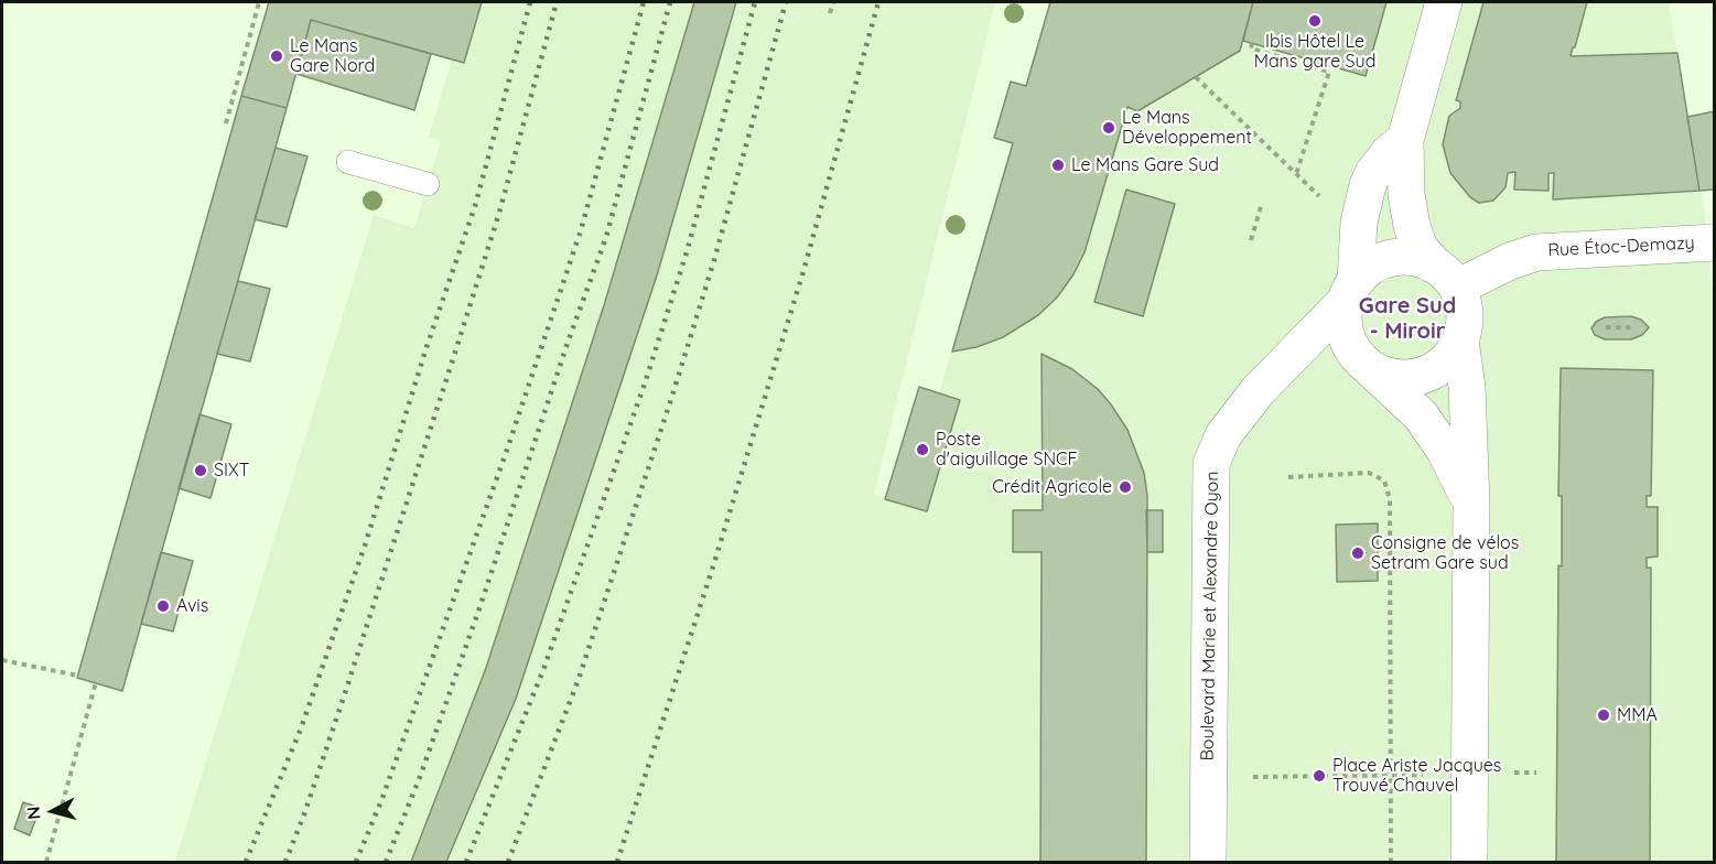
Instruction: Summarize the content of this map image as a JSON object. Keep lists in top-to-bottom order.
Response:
{
  "streets": {
    "street": ["Rue Étoc-Demazy", "Boulevard Marie et Alexandre Oyon"]
  },
  "crossings": [
    ["Rue Étoc-Demazy", "Boulevard Marie et Alexandre Oyon"]
  ],
  "districts": ["Gare Sud - Miroir"],
  "places": [
    "Ibis Hôtel Le Mans gare Sud",
    "Le Mans Gare Nord",
    "Le Mans Développement",
    "Le Mans Gare Sud",
    "Poste d'aiguillage SNCF",
    "SIXT",
    "Crédit Agricole",
    "Consigne de vélos Setram Gare sud",
    "Avis",
    "MMA",
    "Place Ariste Jacques Trouvé Chauvel"
  ],
  "north": "left"
}
